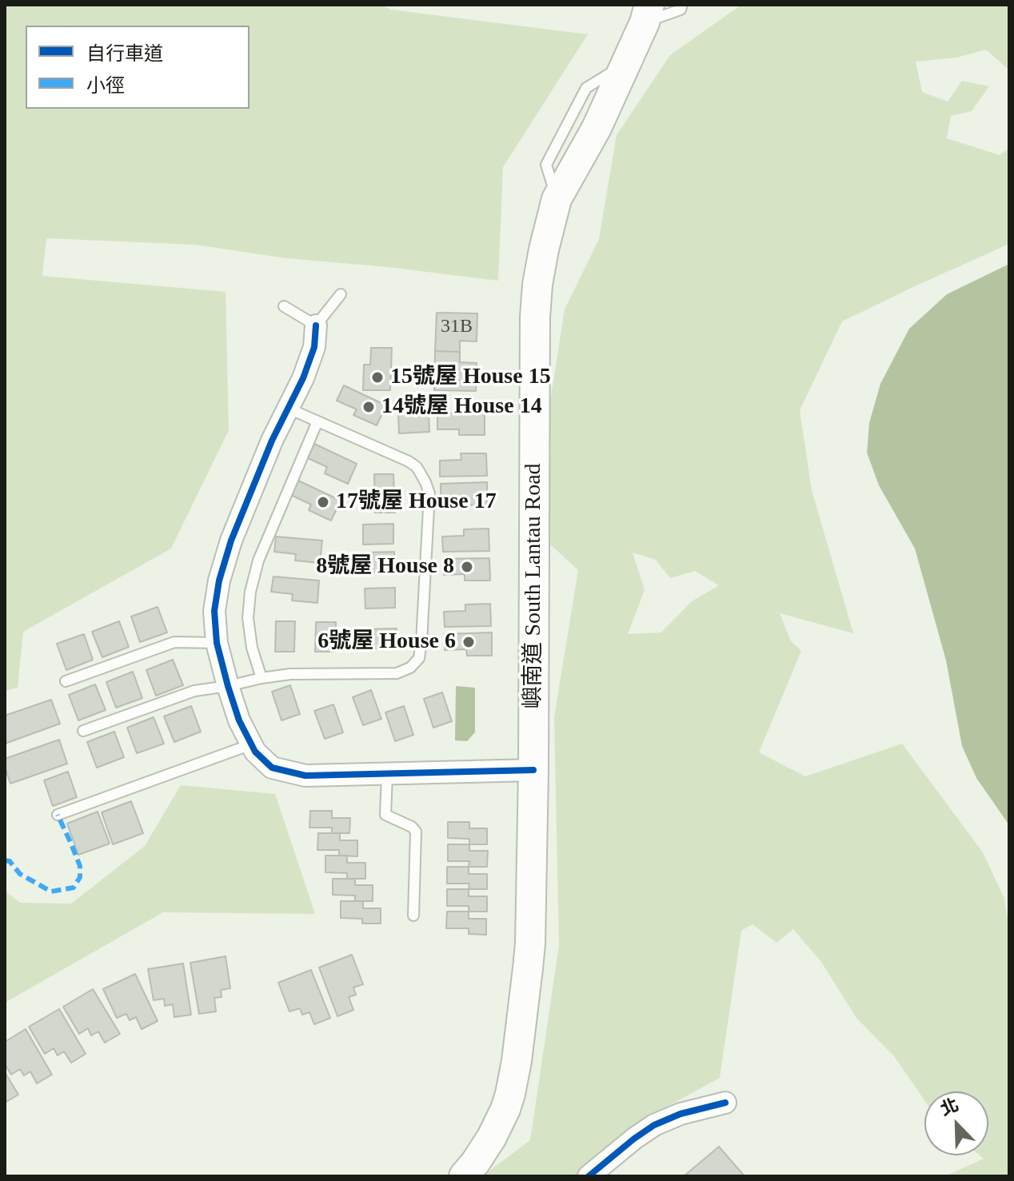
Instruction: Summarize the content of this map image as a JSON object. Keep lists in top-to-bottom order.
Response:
{
  "streets": {
    "main road": ["嶼南道 South Lantau Road"]
  },
  "places": [
    "15號屋 House 15",
    "14號屋 House 14",
    "17號屋 House 17",
    "8號屋 House 8",
    "6號屋 House 6"
  ],
  "house_numbers": ["31B"],
  "legend": ["自行車道", "小徑"],
  "north": "top left"
}
